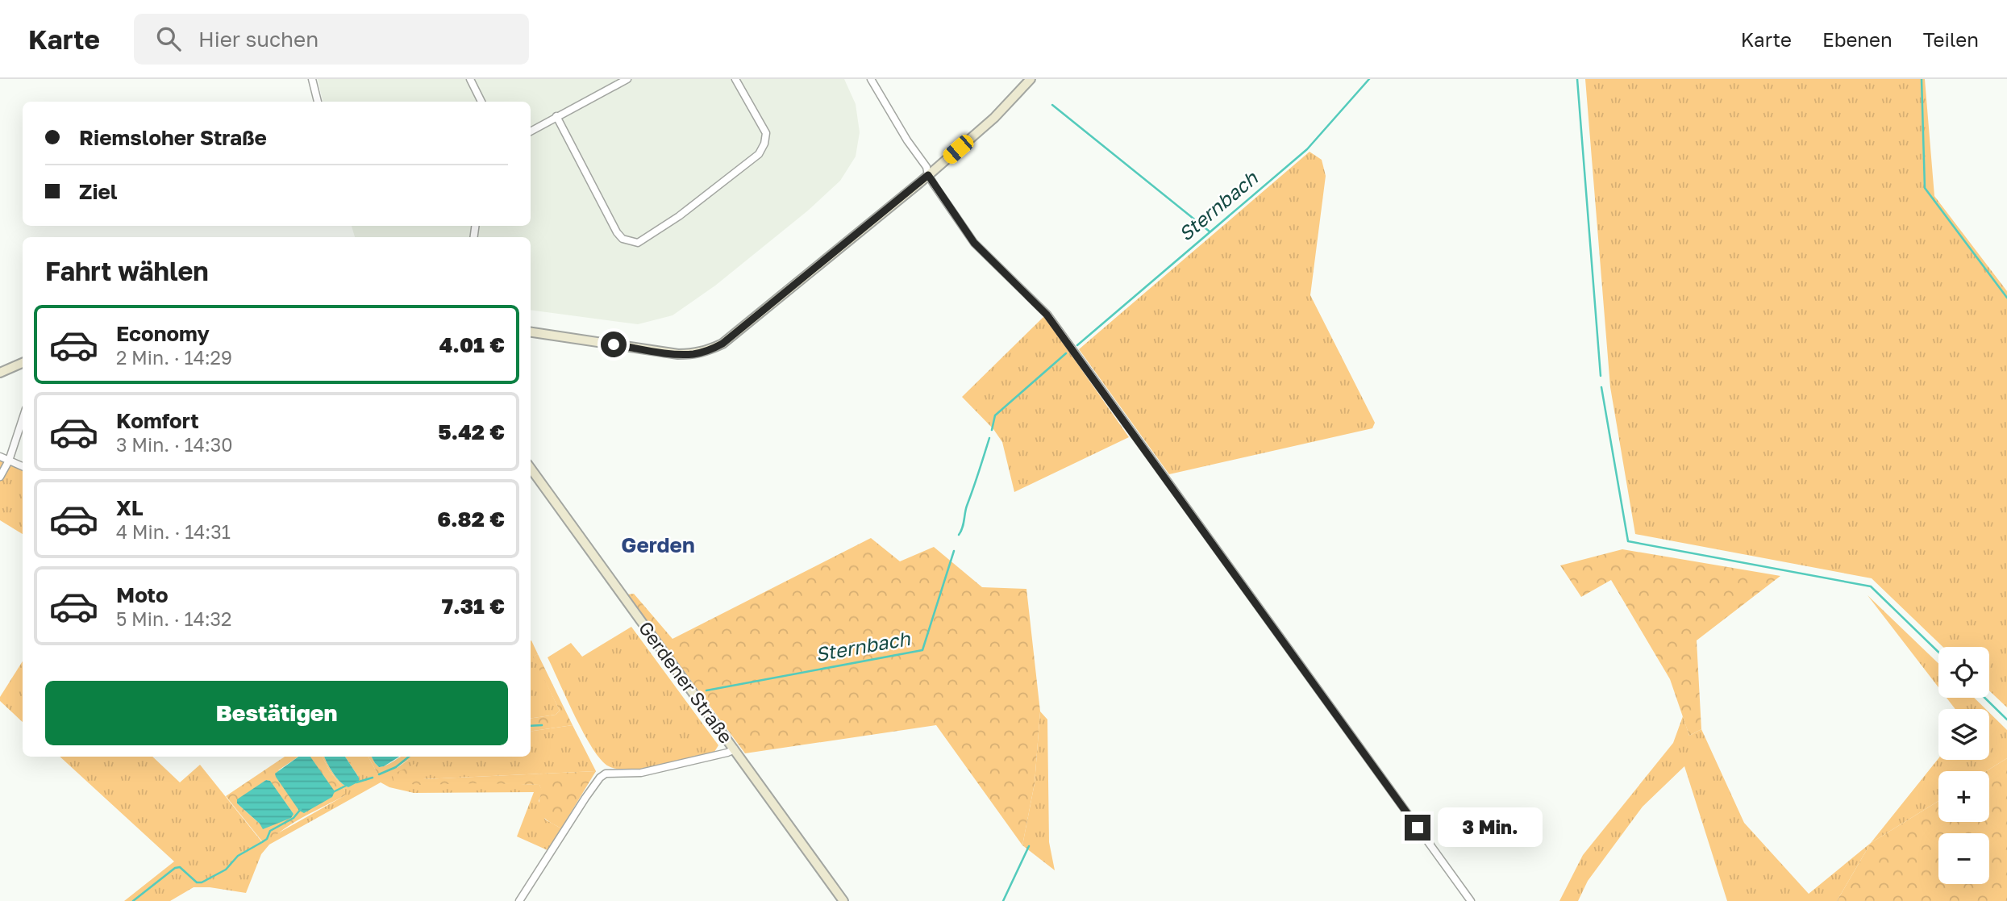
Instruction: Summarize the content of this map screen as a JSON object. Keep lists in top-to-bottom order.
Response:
{
  "streets": {
    "main road": ["Gerdener Straße"]
  },
  "districts": ["Gerden"],
  "water": ["Sternbach"],
  "page": {
    "header": "Karte",
    "search": "Hier suchen",
    "nav": ["Karte", "Ebenen", "Teilen"],
    "banner": ["Riemsloher Straße", "Ziel"],
    "heading": "Fahrt wählen",
    "list": [
      {
        "name": "Economy",
        "note": "2 Min. · 14:29",
        "value": "4.01 €"
      },
      {
        "name": "Komfort",
        "note": "3 Min. · 14:30",
        "value": "5.42 €"
      },
      {
        "name": "XL",
        "note": "4 Min. · 14:31",
        "value": "6.82 €"
      },
      {
        "name": "Moto",
        "note": "5 Min. · 14:32",
        "value": "7.31 €"
      }
    ],
    "map_buttons": ["+", "−"],
    "buttons": "Bestätigen",
    "bubble": "3 Min."
  }
}
